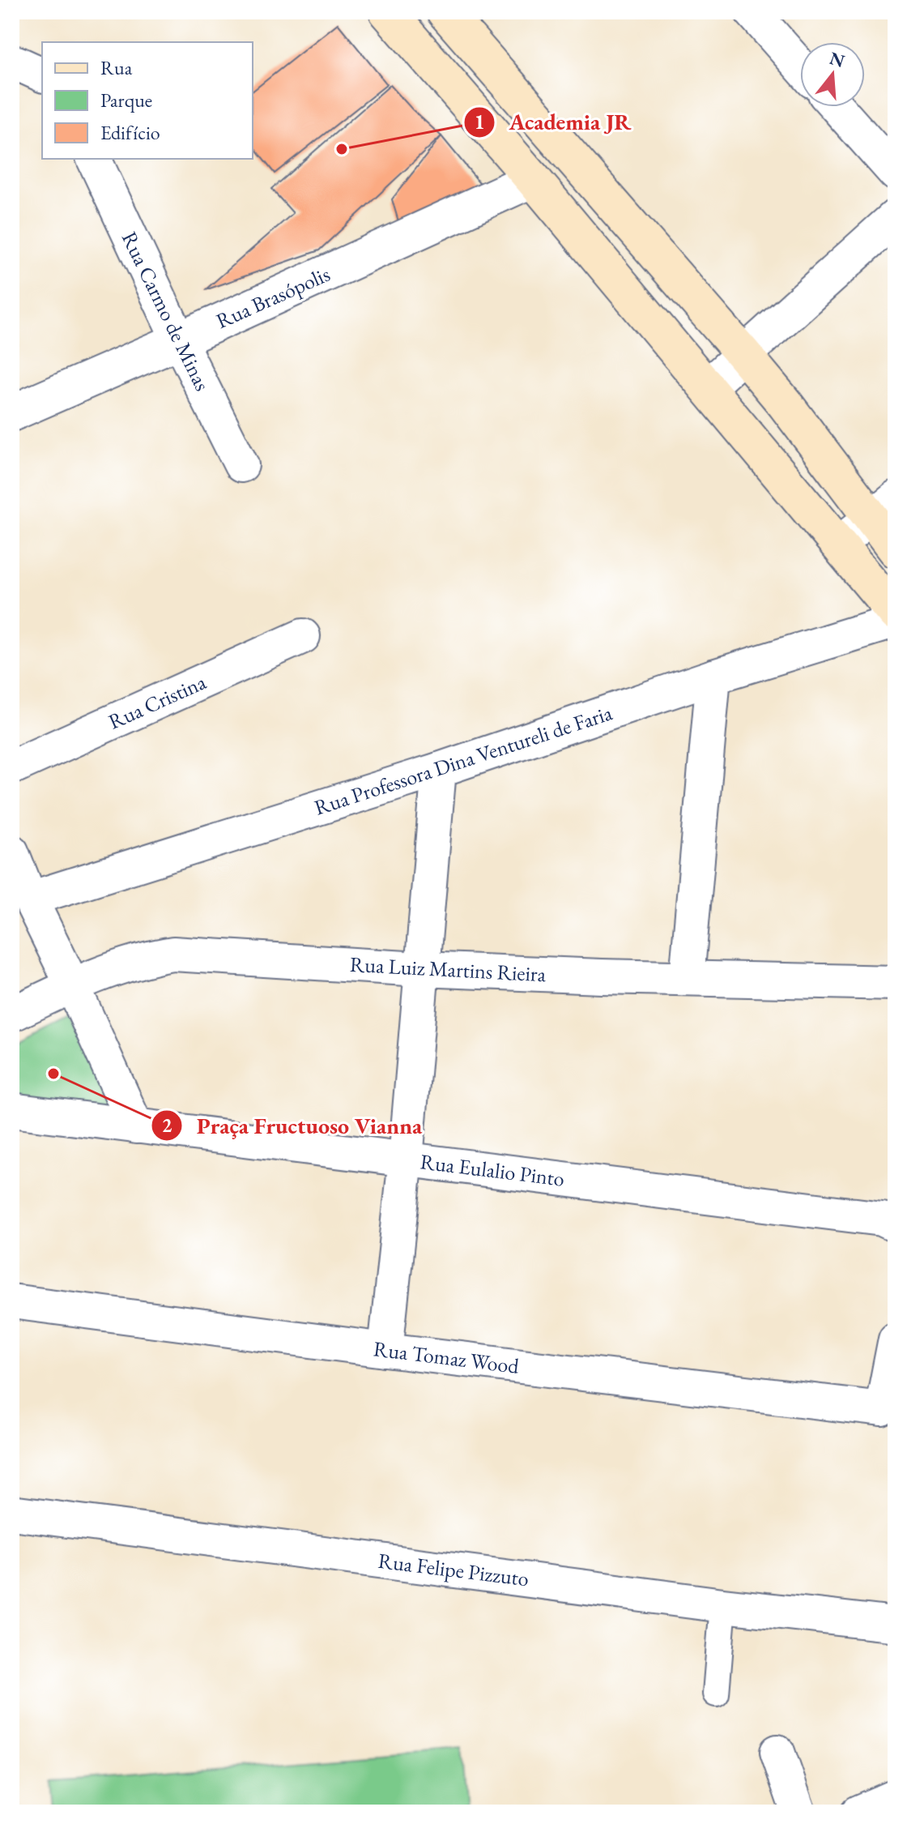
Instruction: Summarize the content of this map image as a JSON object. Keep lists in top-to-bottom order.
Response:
{
  "streets": {
    "street": [
      "Rua Brasópolis",
      "Rua Carmo de Minas",
      "Rua Cristina",
      "Rua Professora Dina Ventureli de Faria",
      "Rua Luiz Martins Rieira",
      "Rua Eulalio Pinto",
      "Rua Tomaz Wood",
      "Rua Felipe Pizzuto"
    ]
  },
  "crossings": [
    ["Rua Brasópolis", "Rua Carmo de Minas"]
  ],
  "places": ["Academia JR", "Praça Fructuoso Vianna"],
  "legend": ["Rua", "Parque", "Edifício"],
  "north": "top"
}
